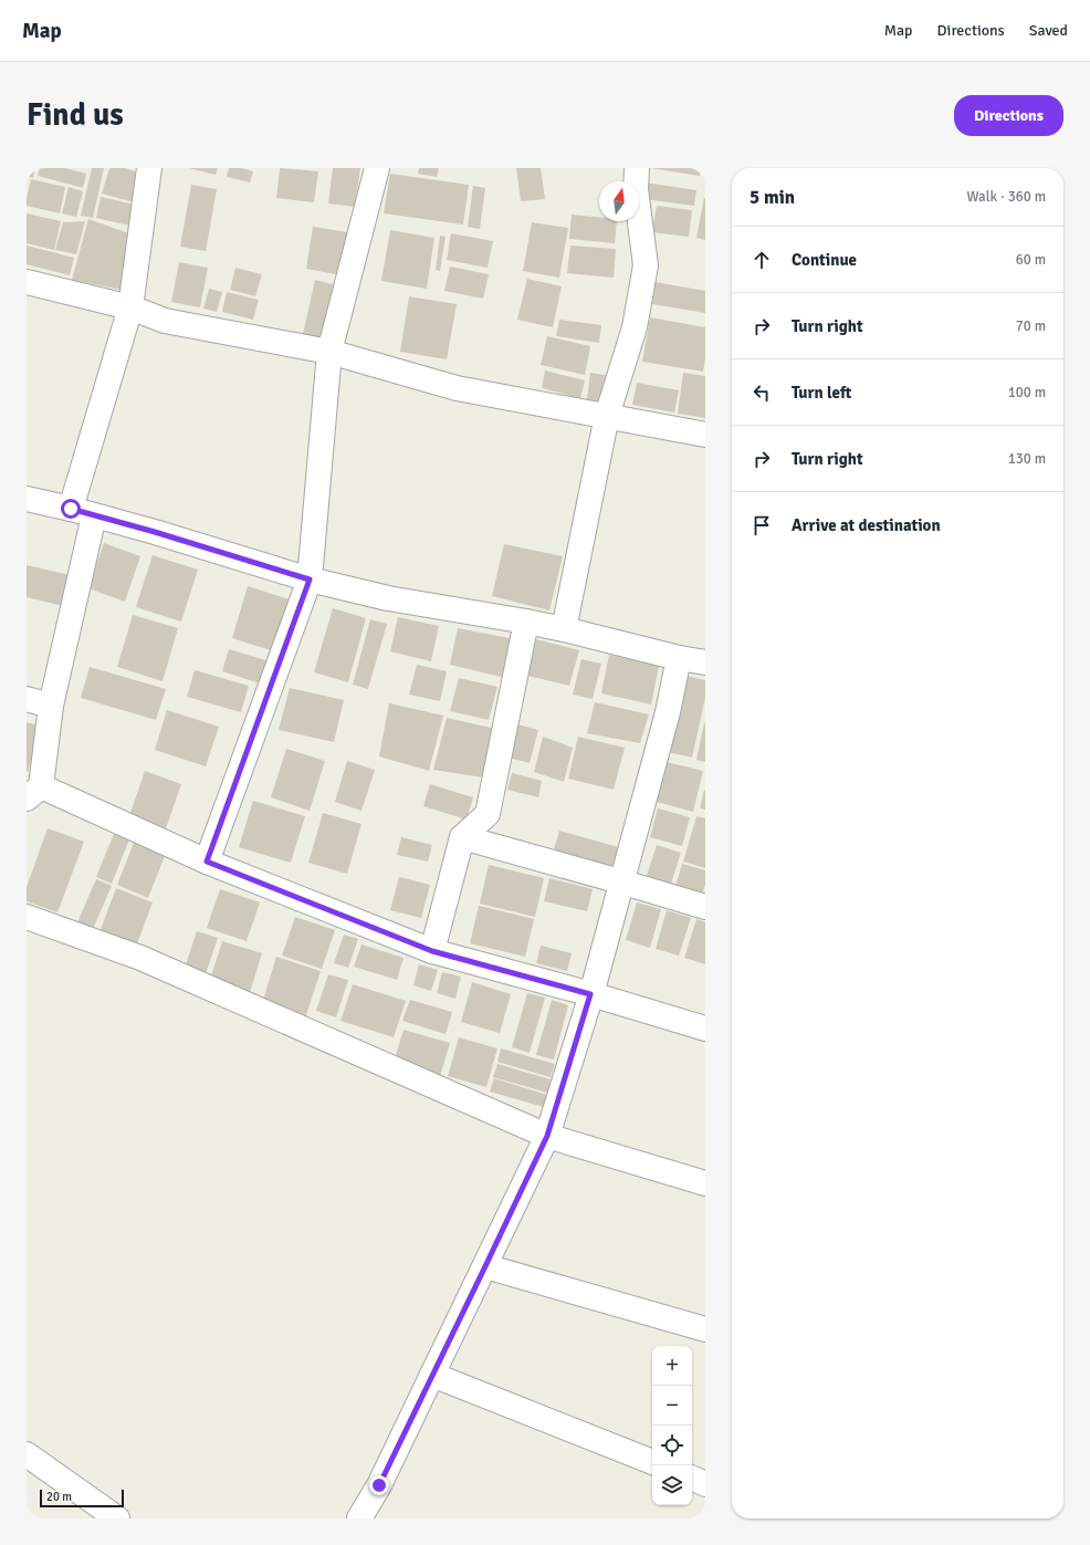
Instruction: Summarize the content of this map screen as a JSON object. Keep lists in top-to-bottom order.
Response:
{
  "scale_bar": "20 m",
  "north": "top",
  "page": {
    "header": "Map",
    "nav": ["Map", "Directions", "Saved"],
    "buttons": "Directions",
    "title": "Find us",
    "heading": ["5 min", "Walk · 360 m"],
    "list": [
      ["Continue", "60 m"],
      ["Turn right", "70 m"],
      ["Turn left", "100 m"],
      ["Turn right", "130 m"],
      "Arrive at destination"
    ],
    "map_buttons": ["+", "−"],
    "scale": "20 m"
  }
}
